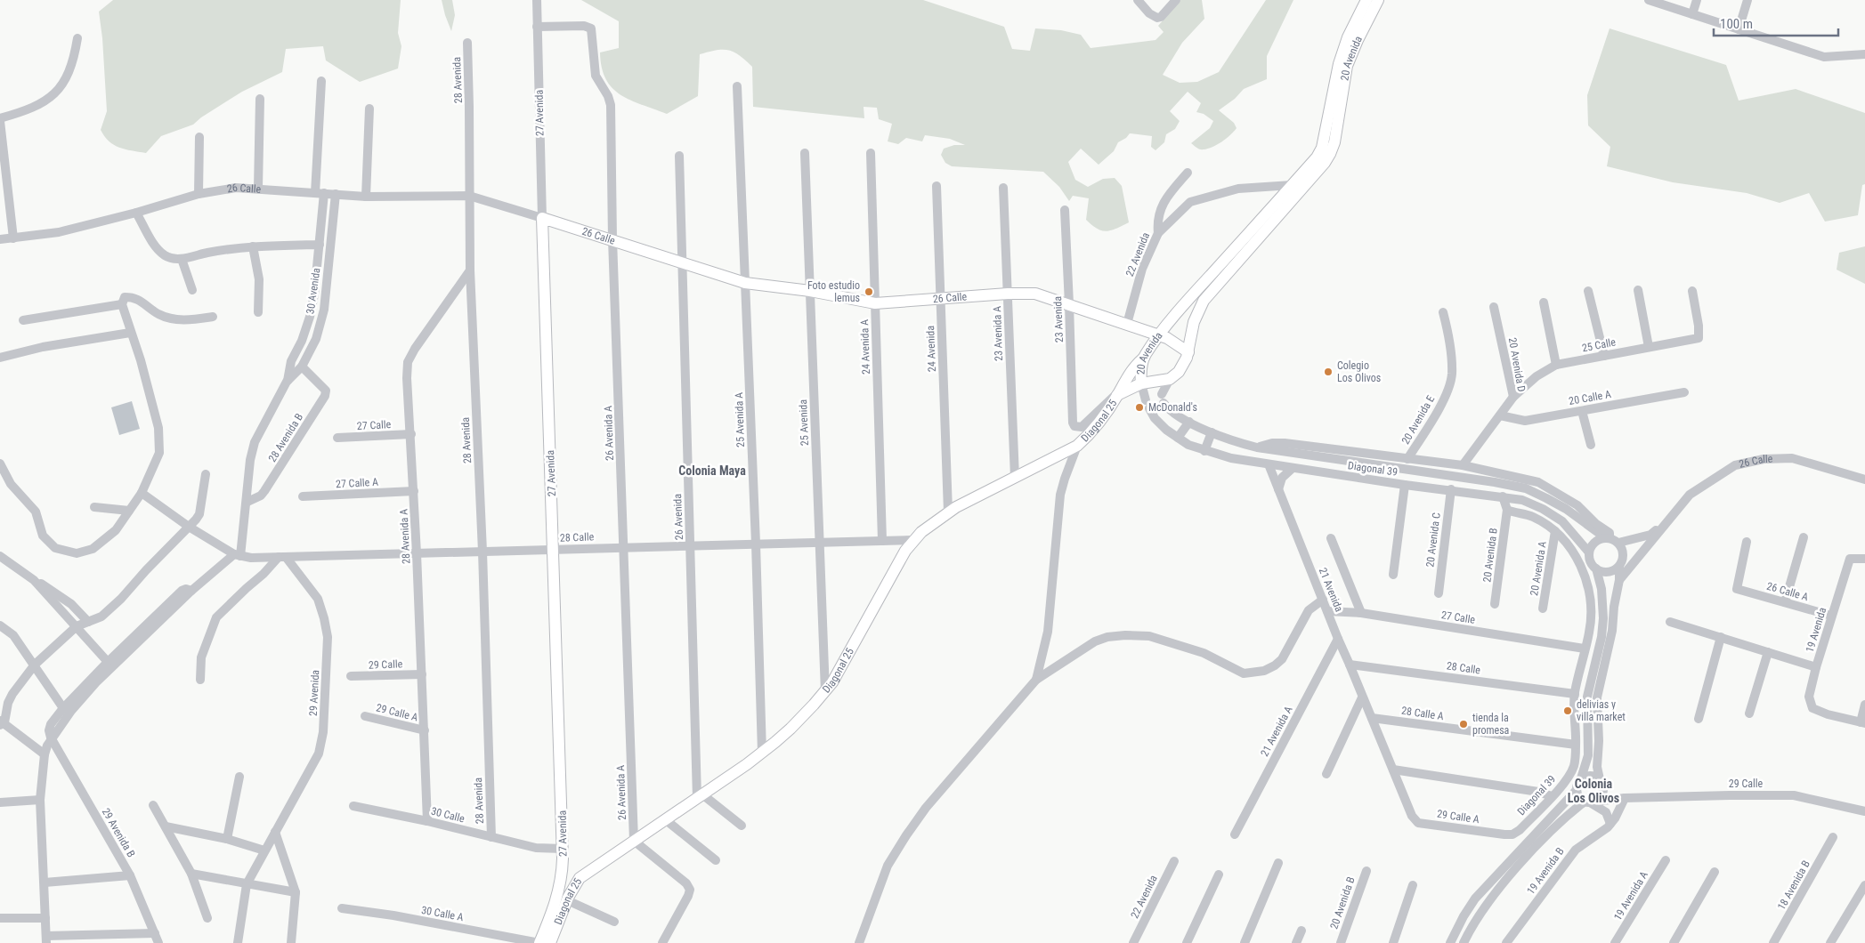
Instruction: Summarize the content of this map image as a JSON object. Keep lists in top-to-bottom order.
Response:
{
  "streets": {
    "main road": [
      "20 Avenida",
      "27 Avenida",
      "26 Calle",
      "Diagonal 25"
    ],
    "street": [
      "28 Avenida",
      "22 Avenida",
      "30 Avenida",
      "23 Avenida",
      "23 Avenida A",
      "25 Calle",
      "24 Avenida A",
      "24 Avenida",
      "20 Avenida D",
      "20 Calle A",
      "25 Avenida A",
      "20 Avenida E",
      "25 Avenida",
      "27 Calle",
      "26 Avenida A",
      "28 Avenida B",
      "Diagonal 39",
      "27 Calle A",
      "26 Avenida",
      "28 Avenida A",
      "28 Calle",
      "20 Avenida C",
      "20 Avenida B",
      "20 Avenida A",
      "21 Avenida",
      "26 Calle A",
      "19 Avenida",
      "29 Calle",
      "29 Avenida",
      "29 Calle A",
      "28 Calle A",
      "21 Avenida A",
      "30 Calle",
      "29 Avenida B",
      "19 Avenida B",
      "18 Avenida B",
      "19 Avenida A",
      "30 Calle A"
    ]
  },
  "crossings": [
    ["20 Avenida", "26 Calle"],
    ["20 Avenida", "22 Avenida"],
    ["20 Avenida", "Diagonal 25"],
    ["20 Avenida", "Diagonal 39"],
    ["28 Avenida", "26 Calle"],
    ["28 Avenida", "28 Avenida A"],
    ["28 Avenida", "28 Calle"],
    ["28 Avenida", "30 Calle"],
    ["27 Avenida", "26 Calle"],
    ["27 Avenida", "26 Avenida A"],
    ["27 Avenida", "28 Calle"],
    ["27 Avenida", "30 Calle"],
    ["27 Avenida", "30 Calle A"],
    ["26 Calle", "22 Avenida"],
    ["26 Calle", "30 Avenida"],
    ["26 Calle", "23 Avenida"],
    ["26 Calle", "23 Avenida A"],
    ["26 Calle", "24 Avenida A"],
    ["26 Calle", "24 Avenida"],
    ["26 Calle", "25 Avenida A"],
    ["26 Calle", "25 Avenida"],
    ["26 Calle", "26 Avenida A"],
    ["26 Calle", "Diagonal 39"],
    ["26 Calle", "26 Avenida"],
    ["30 Avenida", "28 Avenida B"],
    ["30 Avenida", "28 Calle"],
    ["23 Avenida", "Diagonal 25"],
    ["23 Avenida A", "Diagonal 25"],
    ["25 Calle", "20 Avenida D"],
    ["24 Avenida A", "28 Calle"],
    ["24 Avenida", "Diagonal 25"],
    ["20 Avenida D", "20 Calle A"],
    ["25 Avenida A", "Diagonal 25"],
    ["25 Avenida A", "28 Calle"],
    ["Diagonal 25", "25 Avenida"],
    ["Diagonal 25", "26 Avenida A"],
    ["Diagonal 25", "Diagonal 39"],
    ["Diagonal 25", "26 Avenida"],
    ["Diagonal 25", "28 Calle"],
    ["25 Avenida", "28 Calle"],
    ["27 Calle", "Diagonal 39"],
    ["27 Calle", "28 Avenida A"],
    ["27 Calle", "21 Avenida"],
    ["26 Avenida A", "28 Calle"],
    ["Diagonal 39", "28 Calle"],
    ["Diagonal 39", "20 Avenida C"],
    ["Diagonal 39", "20 Avenida B"],
    ["Diagonal 39", "20 Avenida A"],
    ["Diagonal 39", "21 Avenida"],
    ["Diagonal 39", "29 Calle A"],
    ["Diagonal 39", "28 Calle A"],
    ["27 Calle A", "28 Avenida A"],
    ["26 Avenida", "28 Calle"],
    ["28 Avenida A", "28 Calle"],
    ["28 Avenida A", "29 Calle"],
    ["28 Avenida A", "29 Calle A"],
    ["28 Avenida A", "30 Calle"],
    ["28 Calle", "21 Avenida"],
    ["28 Calle", "29 Avenida"],
    ["21 Avenida", "29 Calle A"],
    ["21 Avenida", "28 Calle A"],
    ["21 Avenida", "21 Avenida A"],
    ["26 Calle A", "19 Avenida"],
    ["29 Calle", "19 Avenida B"]
  ],
  "districts": ["Colonia Maya", "Colonia Los Olivos"],
  "places": [
    "Foto estudio lemus",
    "Colegio Los Olivos",
    "McDonald's",
    "delivias y villa market",
    "tienda la promesa"
  ],
  "scale_bar": "100 m"
}
